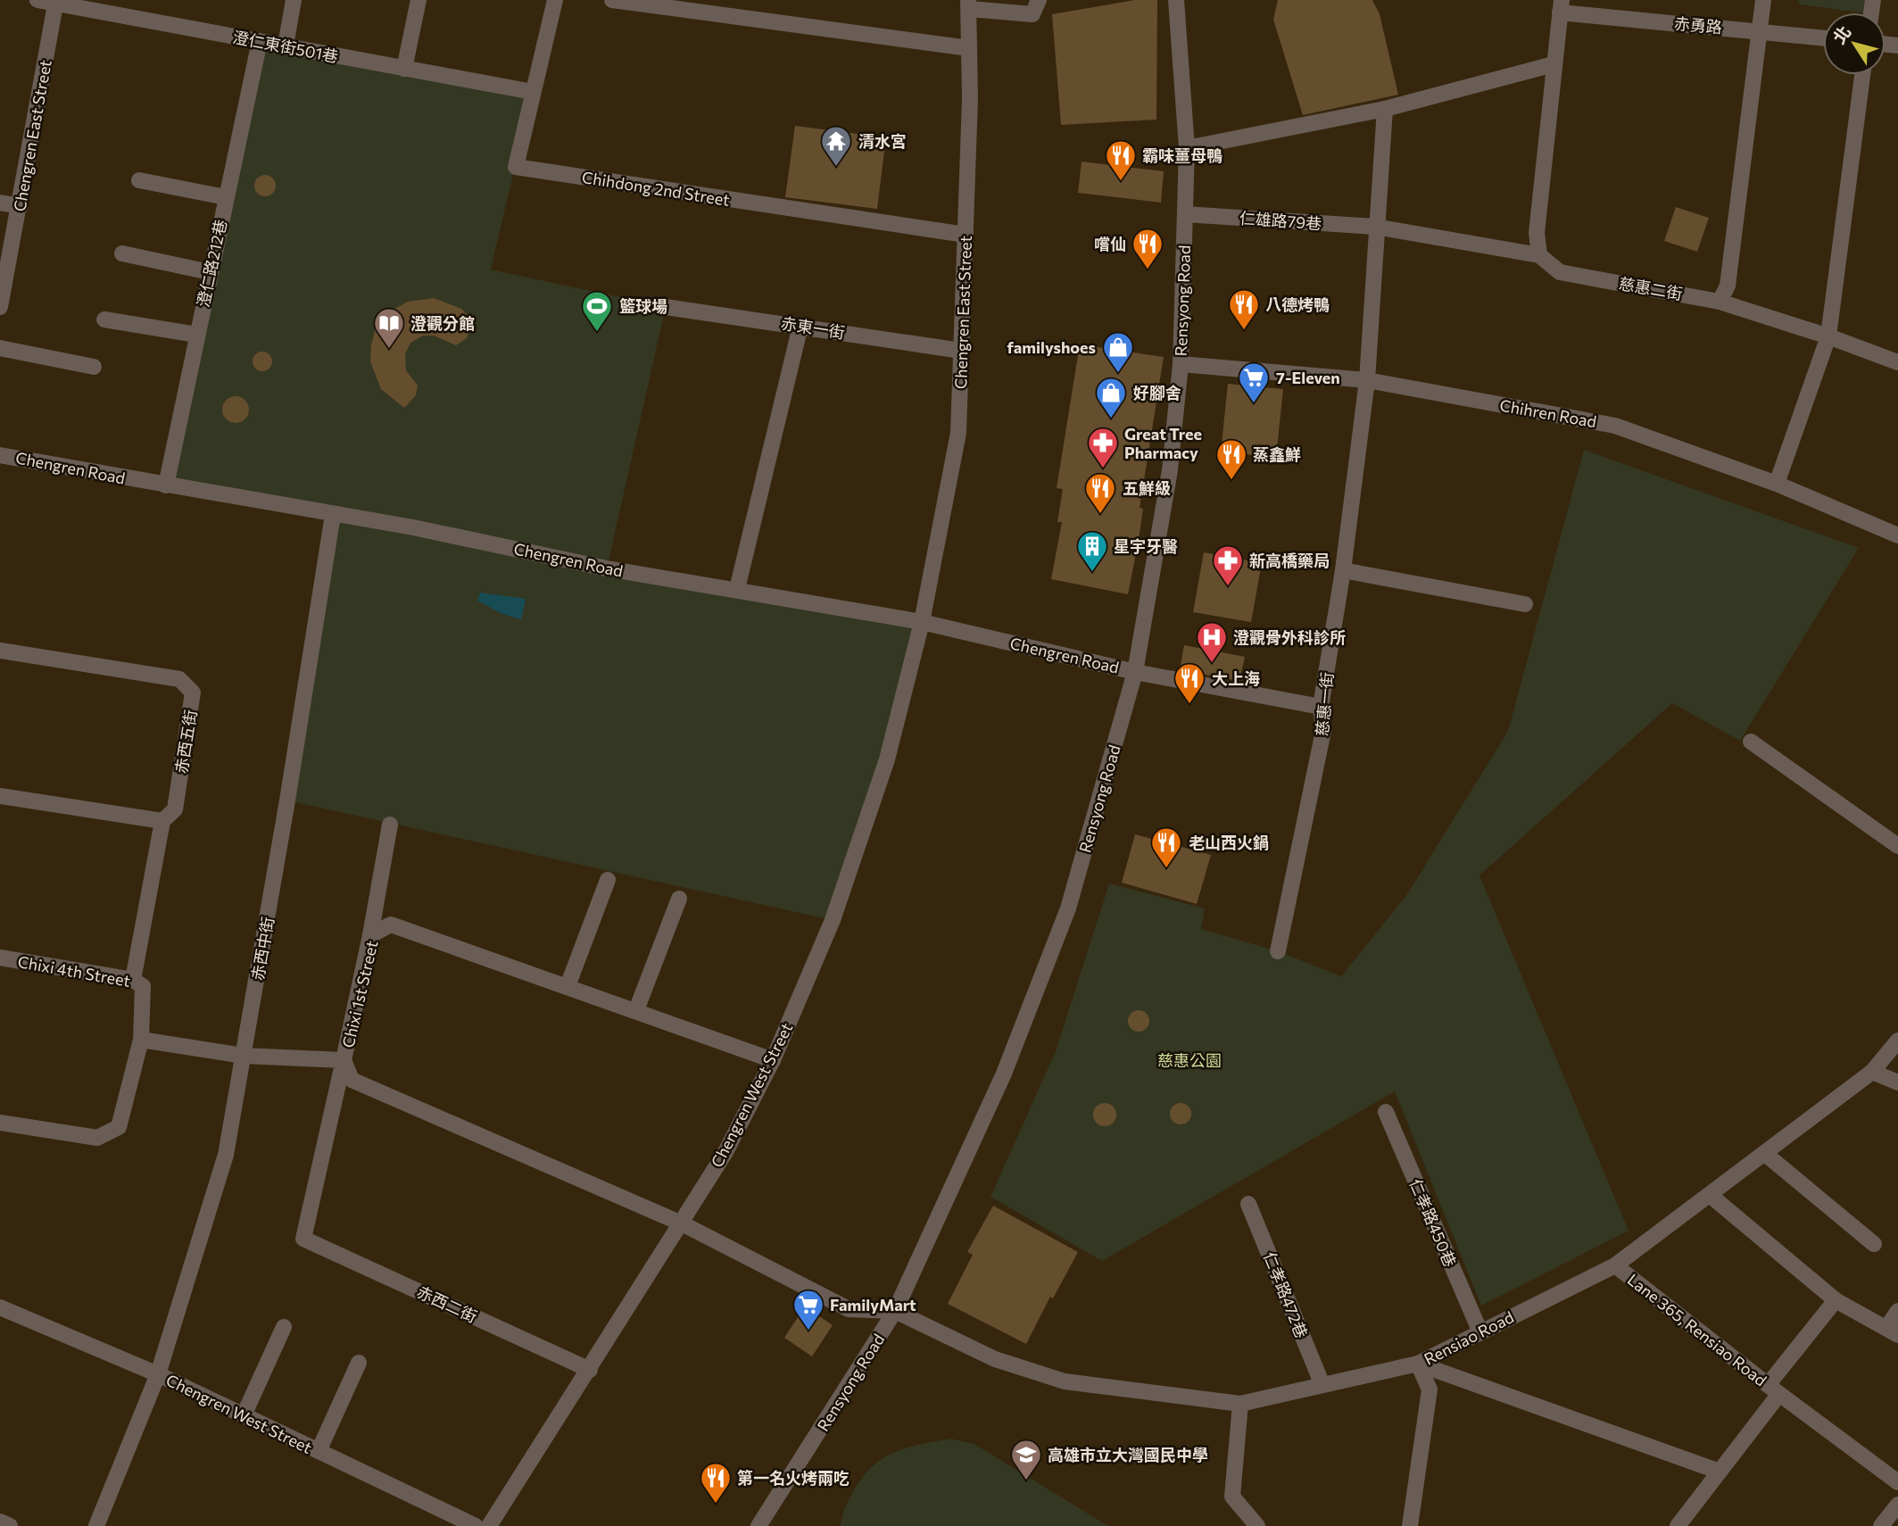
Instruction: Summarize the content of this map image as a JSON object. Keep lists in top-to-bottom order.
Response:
{
  "streets": {
    "street": [
      "赤勇路",
      "澄仁東街501巷",
      "Chengren East Street",
      "Chihdong 2nd Street",
      "仁雄路79巷",
      "澄仁路212巷",
      "慈惠二街",
      "Rensyong Road",
      "赤東一街",
      "Chihren Road",
      "Chengren Road",
      "慈惠一街",
      "赤西五街",
      "赤西中街",
      "Chixi 4th Street",
      "Chixi 1st Street",
      "Chengren West Street",
      "仁孝路450巷",
      "仁孝路472巷",
      "赤西二街",
      "Lane 365, Rensiao Road",
      "Rensiao Road"
    ]
  },
  "crossings": [
    ["澄仁東街501巷", "Chengren East Street"],
    ["澄仁東街501巷", "Chihdong 2nd Street"],
    ["澄仁東街501巷", "澄仁路212巷"],
    ["Chengren East Street", "Chihdong 2nd Street"],
    ["Chengren East Street", "赤東一街"],
    ["Chengren East Street", "Chengren Road"],
    ["Chengren East Street", "Chengren West Street"],
    ["仁雄路79巷", "慈惠二街"],
    ["仁雄路79巷", "Rensyong Road"],
    ["澄仁路212巷", "Chengren Road"],
    ["Rensyong Road", "Chihren Road"],
    ["Rensyong Road", "Chengren Road"],
    ["Rensyong Road", "Chixi 1st Street"],
    ["Rensyong Road", "Rensiao Road"],
    ["Chihren Road", "慈惠一街"],
    ["Chengren Road", "慈惠一街"],
    ["Chengren Road", "赤西中街"],
    ["Chengren Road", "Chengren West Street"],
    ["赤西中街", "Chengren West Street"],
    ["Chixi 1st Street", "Chengren West Street"],
    ["Chixi 1st Street", "赤西二街"],
    ["Chixi 1st Street", "Rensiao Road"],
    ["Chengren West Street", "赤西二街"],
    ["仁孝路450巷", "Rensiao Road"],
    ["仁孝路472巷", "Rensiao Road"],
    ["Lane 365, Rensiao Road", "Rensiao Road"]
  ],
  "parks": ["慈惠公園"],
  "places": {
    "temple": ["清水宮"],
    "restaurant": [
      "霸味薑母鴨",
      "嚐仙",
      "八德烤鴨",
      "蒸鑫鮮",
      "五鮮級",
      "大上海",
      "老山西火鍋",
      "第一名火烤兩吃"
    ],
    "sports": ["籃球場"],
    "library": ["澄觀分館"],
    "shop": ["familyshoes", "好腳舍"],
    "supermarket": ["7-Eleven", "FamilyMart"],
    "pharmacy": ["Great Tree Pharmacy", "新高橋藥局"],
    "building": ["星宇牙醫"],
    "hospital": ["澄觀骨外科診所"],
    "school or university": ["高雄市立大灣國民中學"]
  },
  "north": "top left"
}
